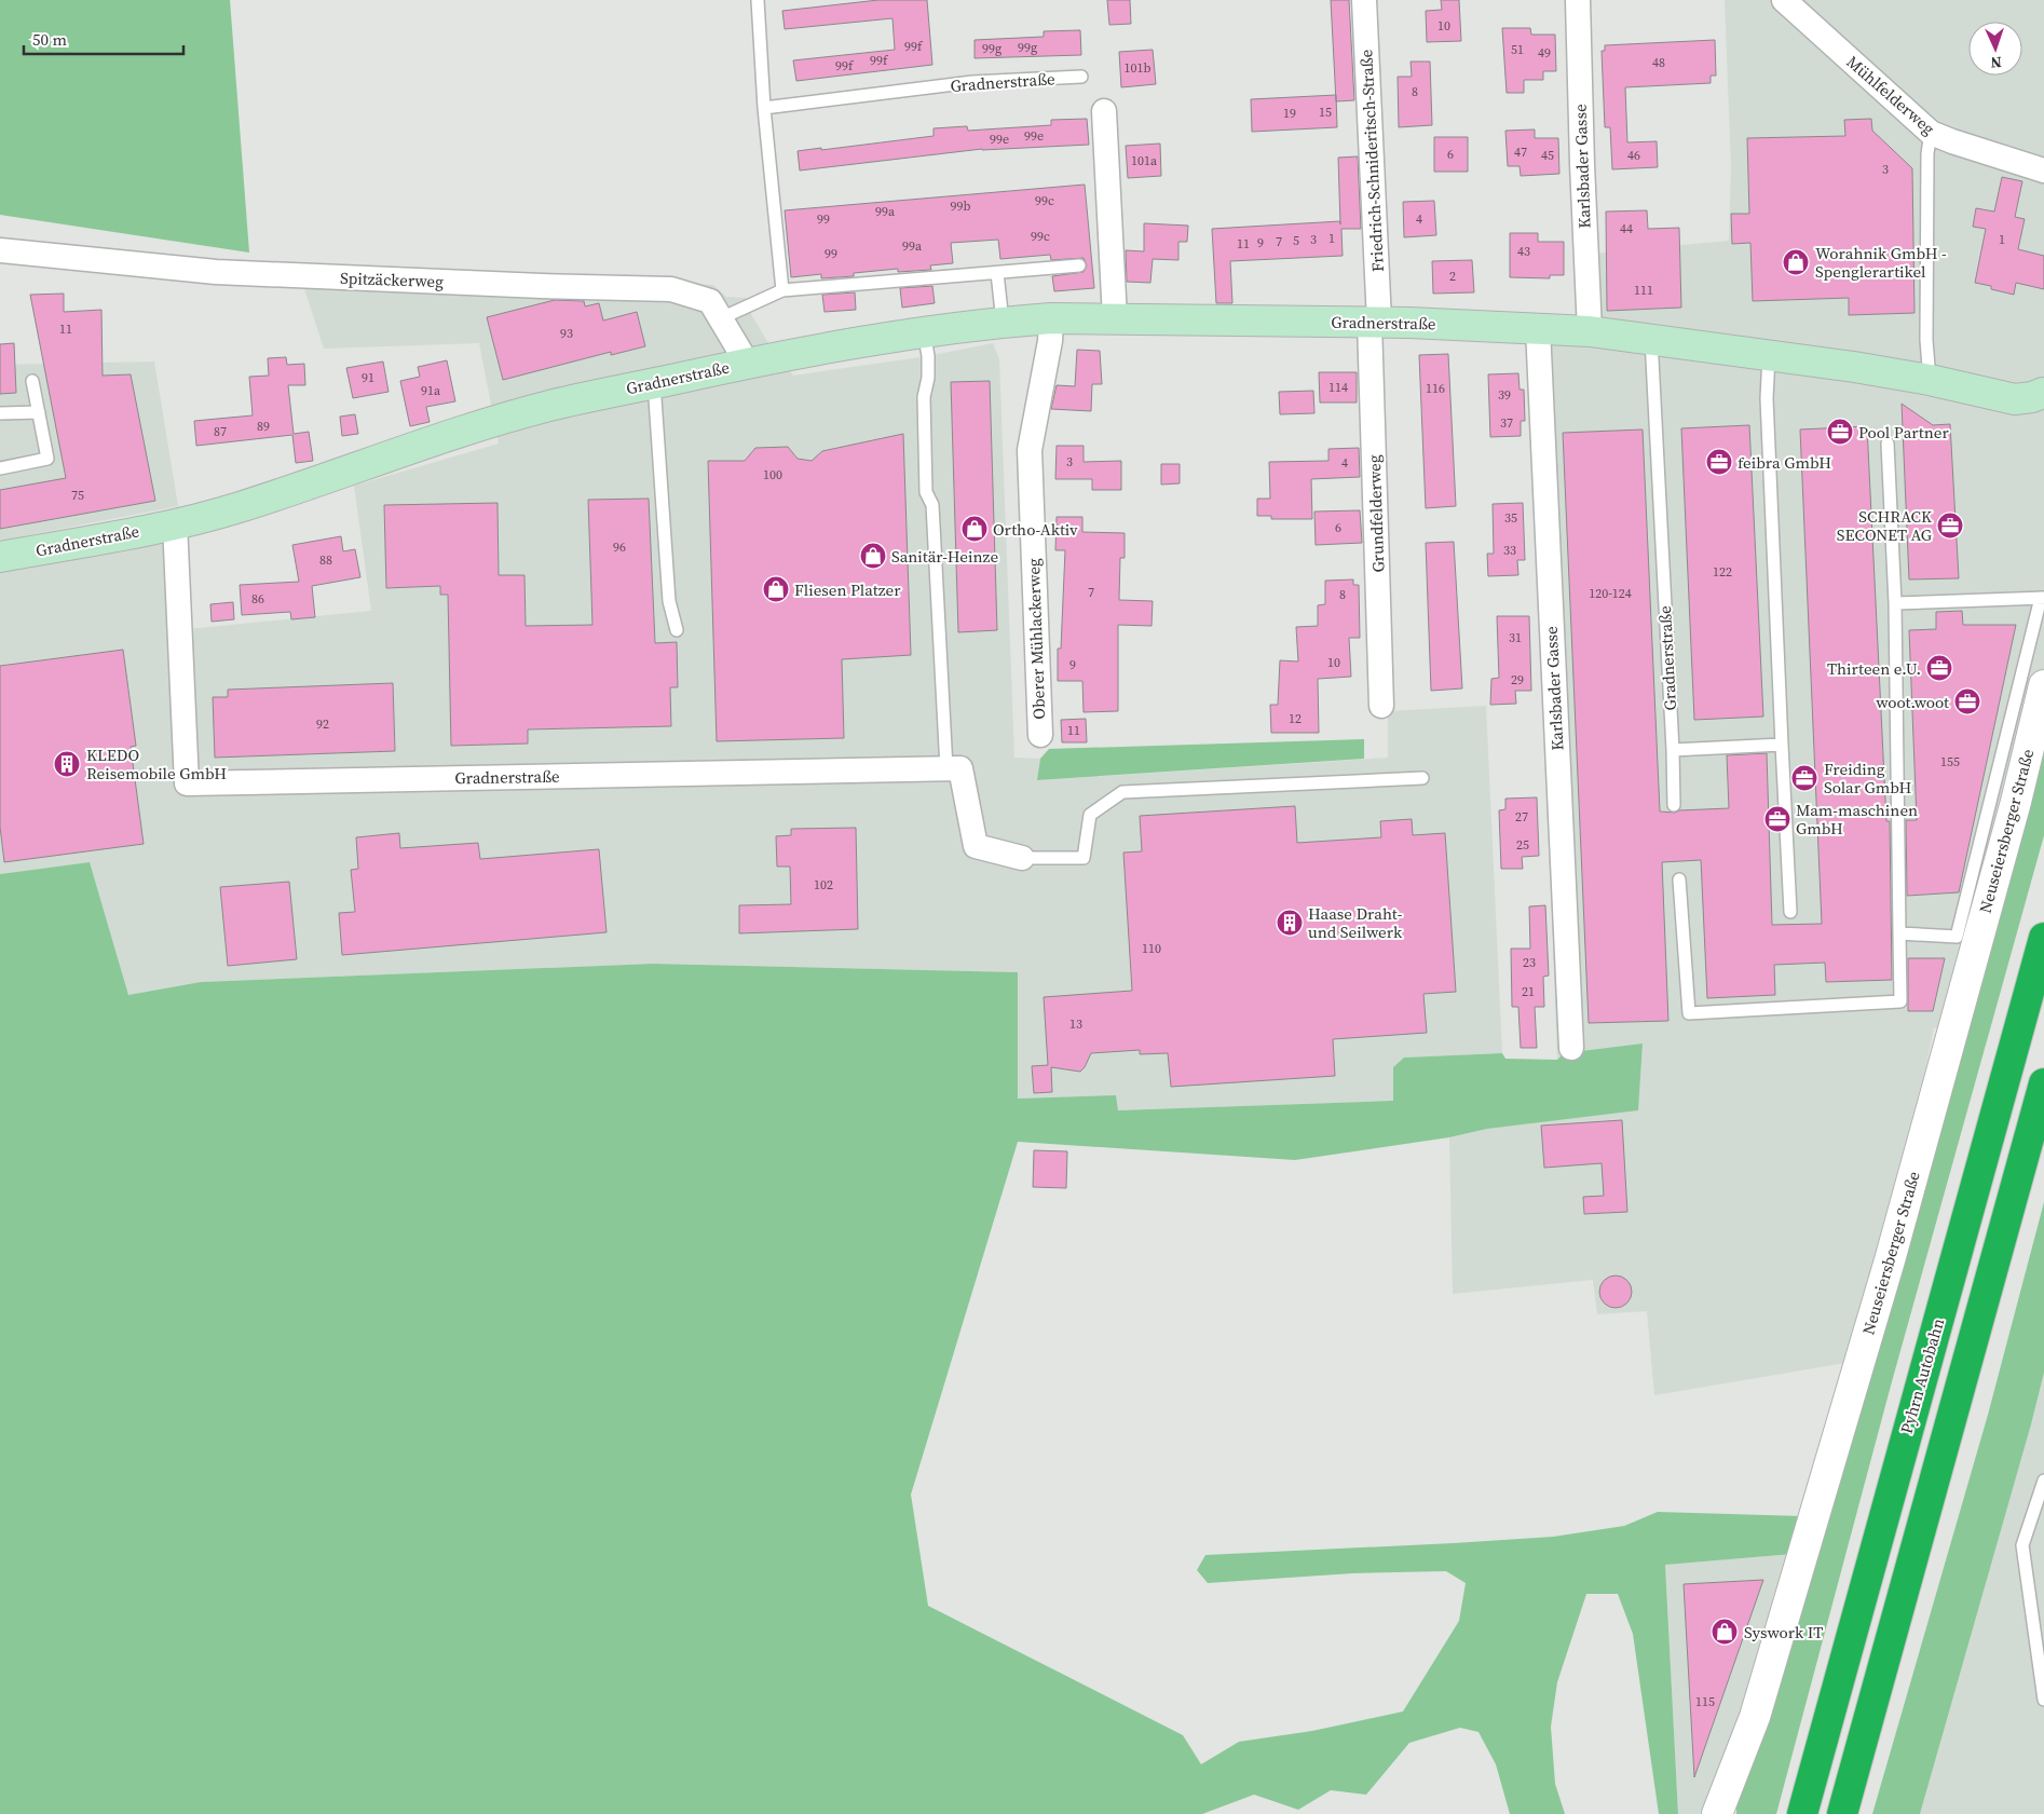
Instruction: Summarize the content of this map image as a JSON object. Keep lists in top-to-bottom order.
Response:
{
  "streets": {
    "highway": ["Pyhrn Autobahn"],
    "main road": ["Gradnerstraße"],
    "street": [
      "Mühlfelderweg",
      "Friedrich-Schnideritsch-Straße",
      "Karlsbader Gasse",
      "Spitzäckerweg",
      "Grundfelderweg",
      "Oberer Mühlackerweg",
      "Neuseiersberger Straße"
    ]
  },
  "crossings": [
    ["Gradnerstraße", "Friedrich-Schnideritsch-Straße"],
    ["Gradnerstraße", "Karlsbader Gasse"],
    ["Gradnerstraße", "Spitzäckerweg"],
    ["Gradnerstraße", "Grundfelderweg"],
    ["Gradnerstraße", "Oberer Mühlackerweg"],
    ["Friedrich-Schnideritsch-Straße", "Grundfelderweg"]
  ],
  "places": {
    "shop": [
      "Worahnik GmbH - Spenglerartikel",
      "Ortho-Aktiv",
      "Sanitär-Heinze",
      "Fliesen Platzer",
      "Syswork IT"
    ],
    "office": [
      "Pool Partner",
      "feibra GmbH",
      "SCHRACK SECONET AG",
      "Thirteen e.U.",
      "woot.woot",
      "Freiding Solar GmbH",
      "Mam-maschinen GmbH"
    ],
    "building": ["KLEDO Reisemobile GmbH", "Haase Draht- und Seilwerk"]
  },
  "house_numbers": [
    "10",
    "99f",
    "99g",
    "99g",
    "51",
    "49",
    "99f",
    "48",
    "99f",
    "101b",
    "8",
    "15",
    "19",
    "99e",
    "99e",
    "47",
    "6",
    "45",
    "46",
    "101a",
    "3",
    "99c",
    "99b",
    "99a",
    "99",
    "4",
    "44",
    "99c",
    "1",
    "3",
    "1",
    "5",
    "7",
    "9",
    "11",
    "99a",
    "43",
    "99",
    "2",
    "111",
    "11",
    "93",
    "91",
    "114",
    "116",
    "91a",
    "39",
    "37",
    "89",
    "87",
    "3",
    "4",
    "100",
    "75",
    "35",
    "6",
    "96",
    "33",
    "88",
    "122",
    "7",
    "120-124",
    "8",
    "86",
    "31",
    "10",
    "9",
    "29",
    "12",
    "92",
    "11",
    "155",
    "27",
    "25",
    "102",
    "110",
    "23",
    "21",
    "13",
    "115"
  ],
  "scale_bar": "50 m",
  "north": "bottom"
}
